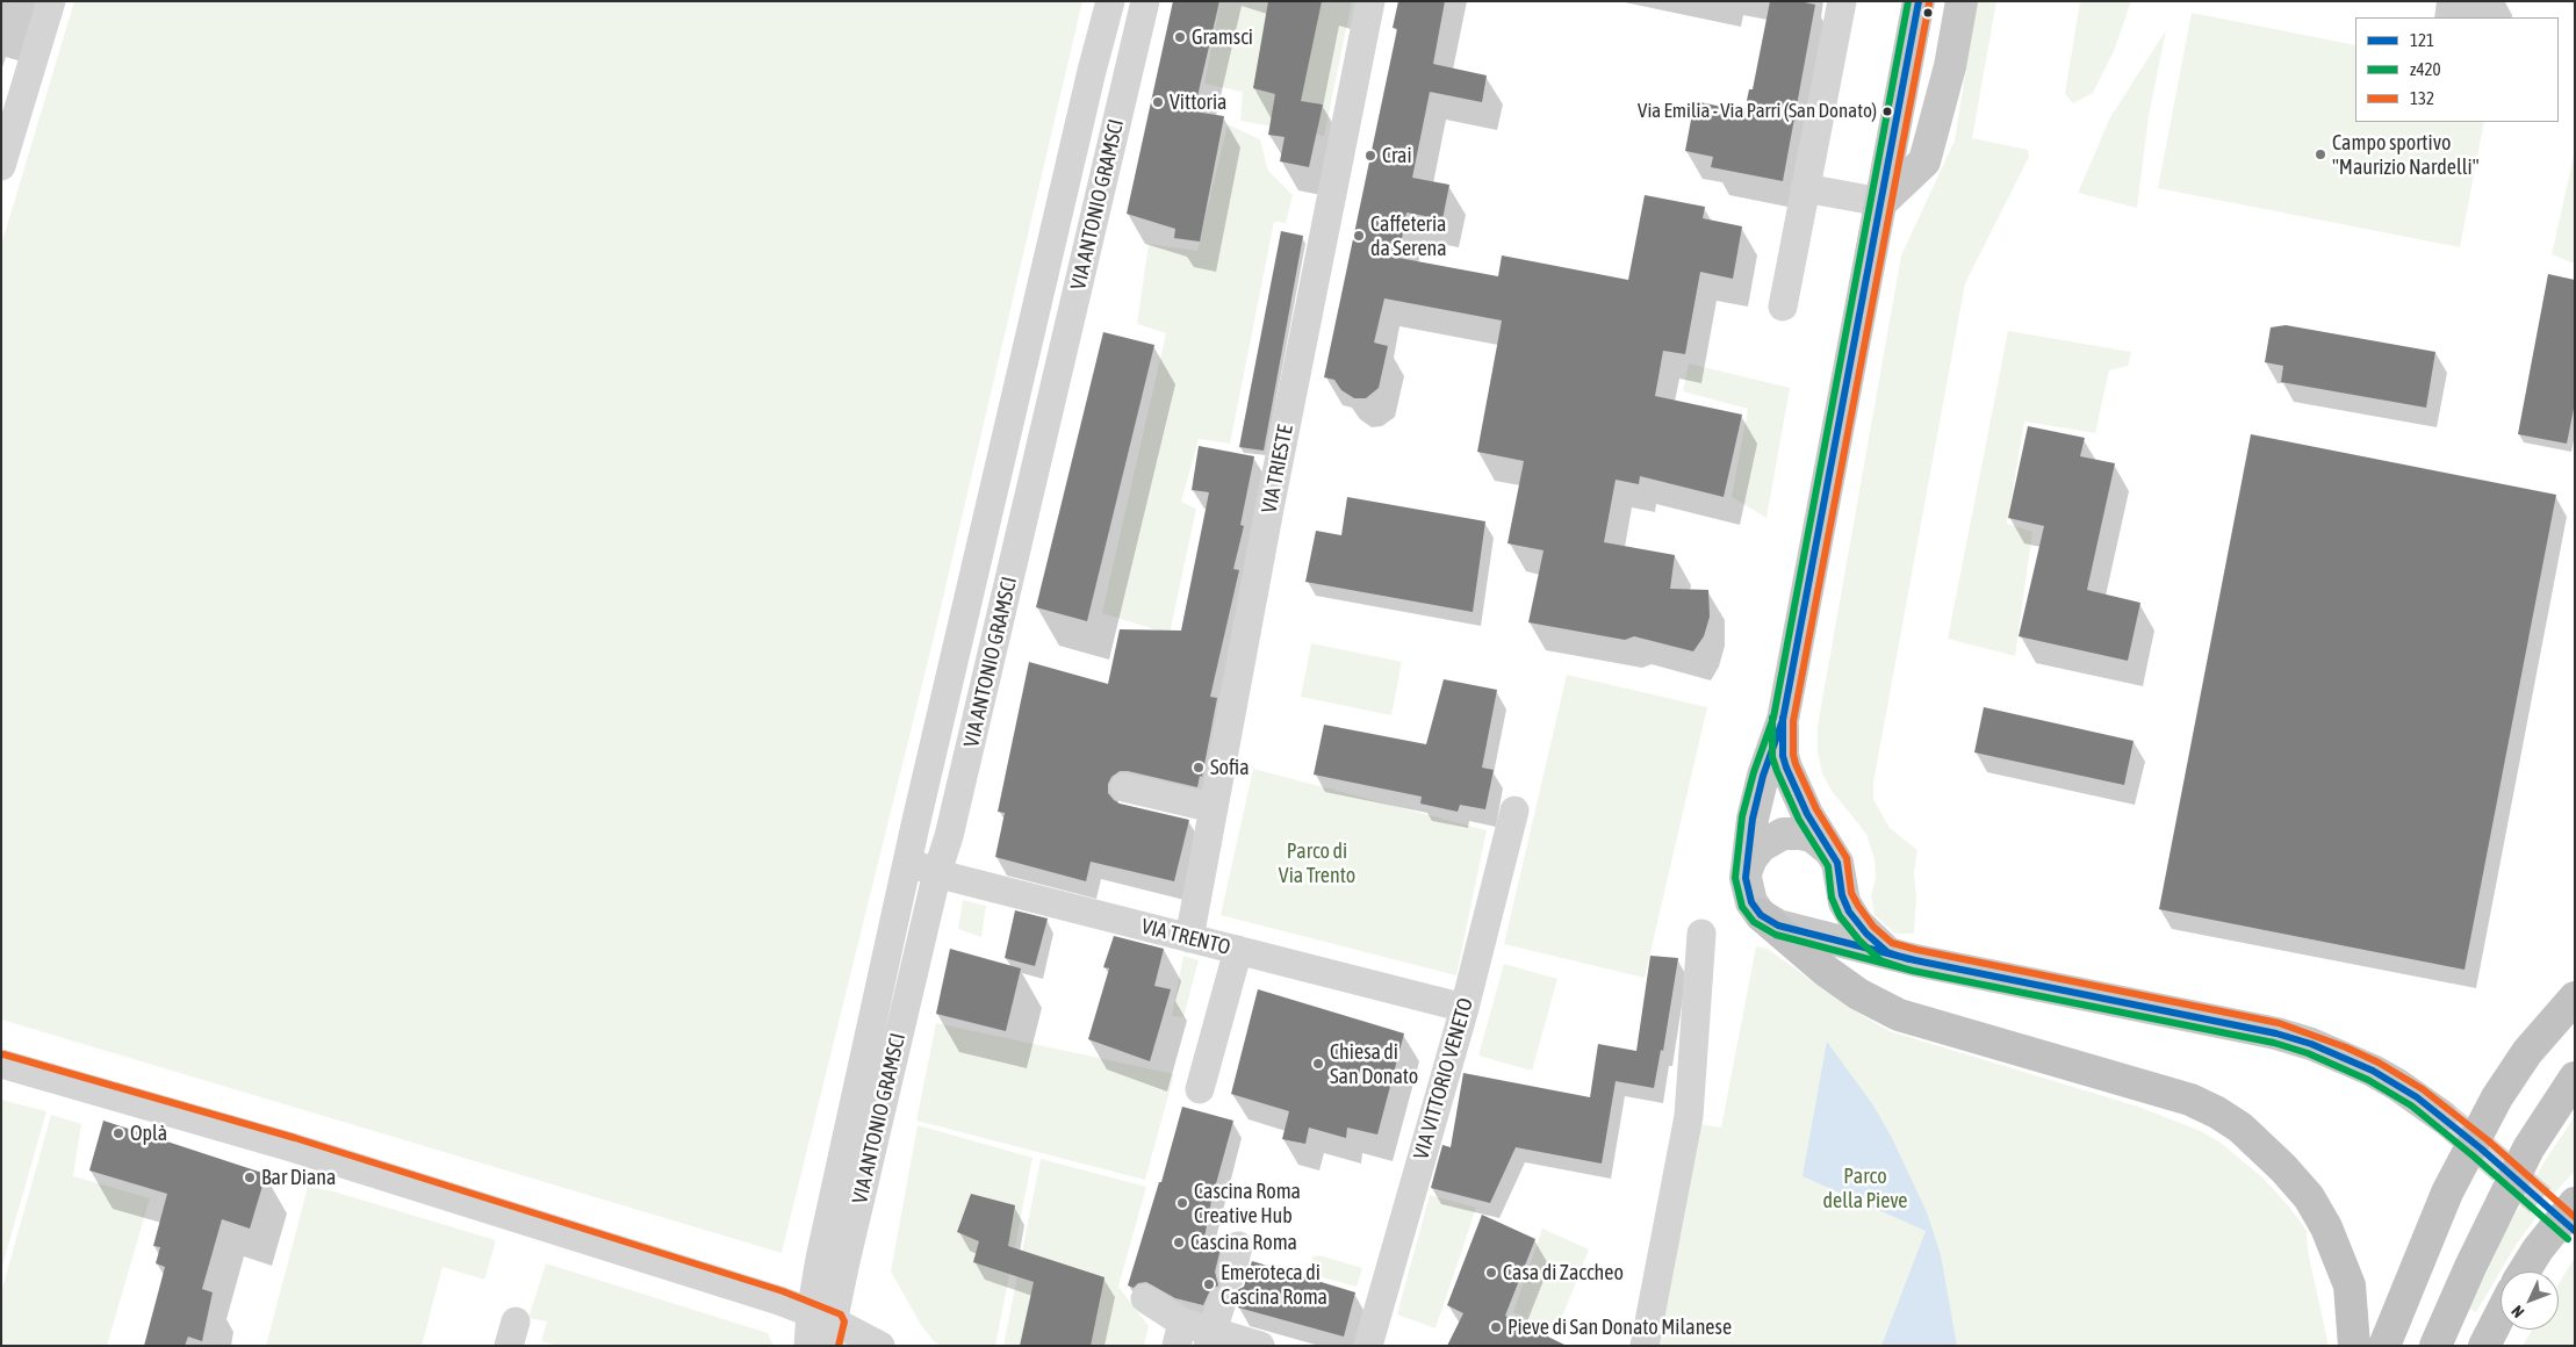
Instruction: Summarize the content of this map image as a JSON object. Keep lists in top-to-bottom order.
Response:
{
  "streets": {
    "street": [
      "VIA ANTONIO GRAMSCI",
      "VIA TRIESTE",
      "VIA TRENTO",
      "VIA VITTORIO VENETO"
    ]
  },
  "crossings": [
    ["VIA ANTONIO GRAMSCI", "VIA TRENTO"],
    ["VIA TRIESTE", "VIA TRENTO"],
    ["VIA TRENTO", "VIA VITTORIO VENETO"]
  ],
  "parks": ["Parco di Via Trento", "Parco della Pieve"],
  "places": [
    "Gramsci",
    "Vittoria",
    "Via Emilia - Via Parri (San Donato)",
    "Campo sportivo \"Maurizio Nardelli\"",
    "Crai",
    "Caffeteria da Serena",
    "Sofia",
    "Chiesa di San Donato",
    "Oplà",
    "Bar Diana",
    "Cascina Roma Creative Hub",
    "Cascina Roma",
    "Casa di Zaccheo",
    "Emeroteca di Cascina Roma",
    "Pieve di San Donato Milanese"
  ],
  "lines": ["transit line 121", "transit line z420", "transit line 132"],
  "legend": ["121", "z420", "132"],
  "north": "bottom left"
}
